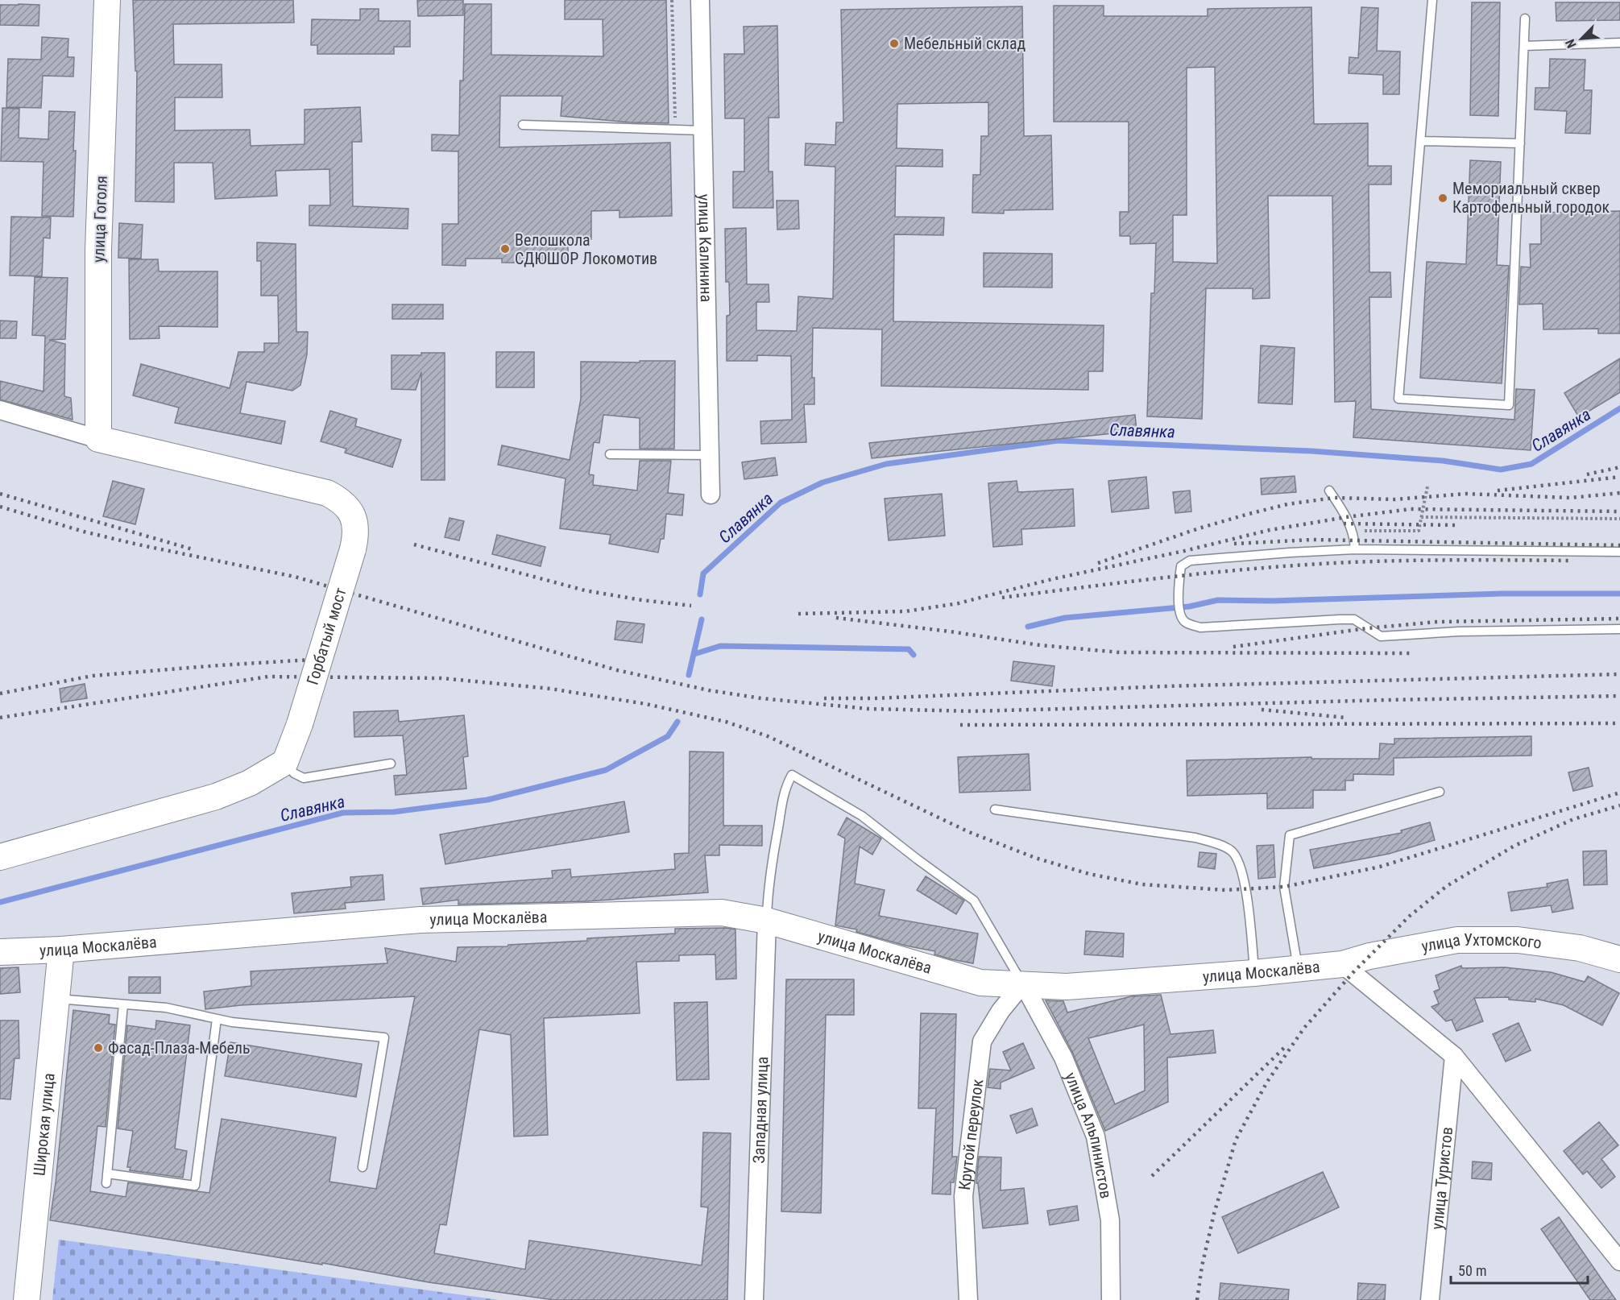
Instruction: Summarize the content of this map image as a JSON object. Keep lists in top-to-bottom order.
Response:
{
  "streets": {
    "street": [
      "улица Гоголя",
      "улица Калинина",
      "Горбатый мост",
      "улица Москалёва",
      "улица Ухтомского",
      "Западная улица",
      "Широкая улица",
      "Крутой переулок",
      "улица Альпинистов",
      "улица Туристов"
    ]
  },
  "crossings": [
    ["улица Гоголя", "Горбатый мост"],
    ["улица Москалёва", "улица Ухтомского"],
    ["улица Москалёва", "Западная улица"],
    ["улица Москалёва", "Широкая улица"],
    ["улица Москалёва", "Крутой переулок"],
    ["улица Москалёва", "улица Альпинистов"],
    ["улица Москалёва", "улица Туристов"],
    ["Крутой переулок", "улица Альпинистов"]
  ],
  "water": ["Славянка"],
  "places": [
    "Мебельный склад",
    "Мемориальный сквер Картофельный городок",
    "Велошкола СДЮШОР Локомотив",
    "Фасад-Плаза-Мебель"
  ],
  "scale_bar": "50 m",
  "north": "bottom left"
}
